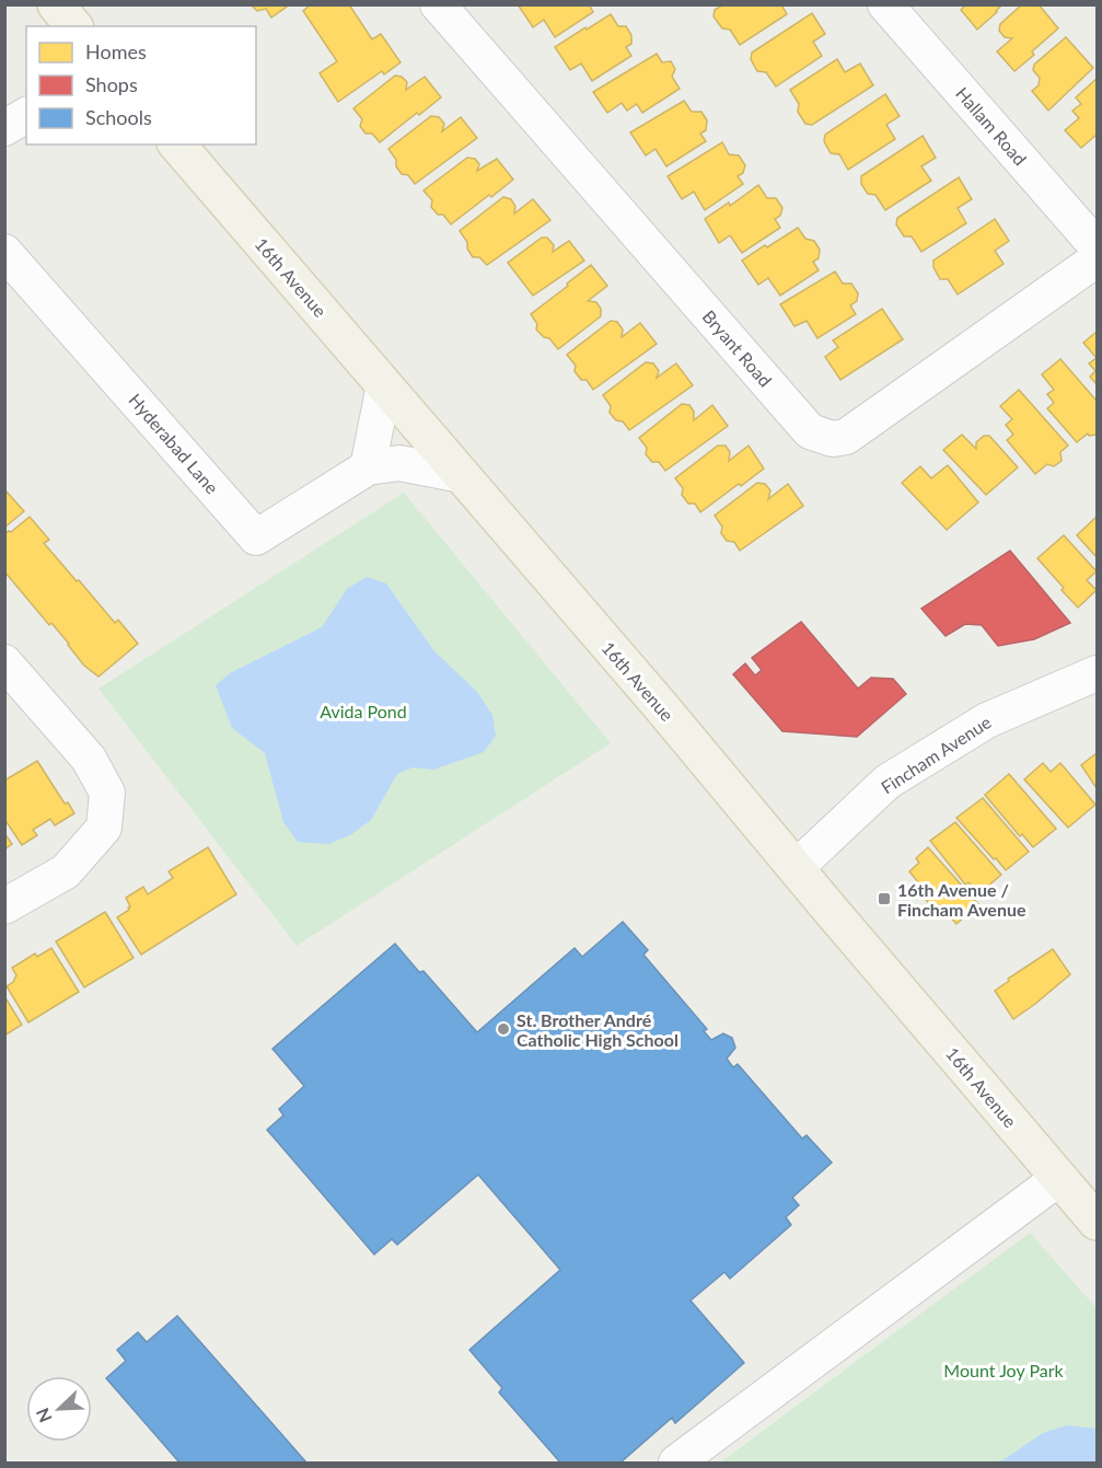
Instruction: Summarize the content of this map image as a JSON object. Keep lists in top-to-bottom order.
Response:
{
  "streets": {
    "main road": ["16th Avenue"],
    "street": [
      "Hallam Road",
      "Bryant Road",
      "Hyderabad Lane",
      "Fincham Avenue"
    ]
  },
  "crossings": [
    ["16th Avenue", "Hyderabad Lane"],
    ["16th Avenue", "Fincham Avenue"]
  ],
  "parks": ["Avida Pond", "Mount Joy Park"],
  "places": {
    "transit": ["16th Avenue / Fincham Avenue"],
    "other": ["St. Brother André Catholic High School"]
  },
  "legend": ["Homes", "Shops", "Schools"],
  "north": "bottom left"
}
